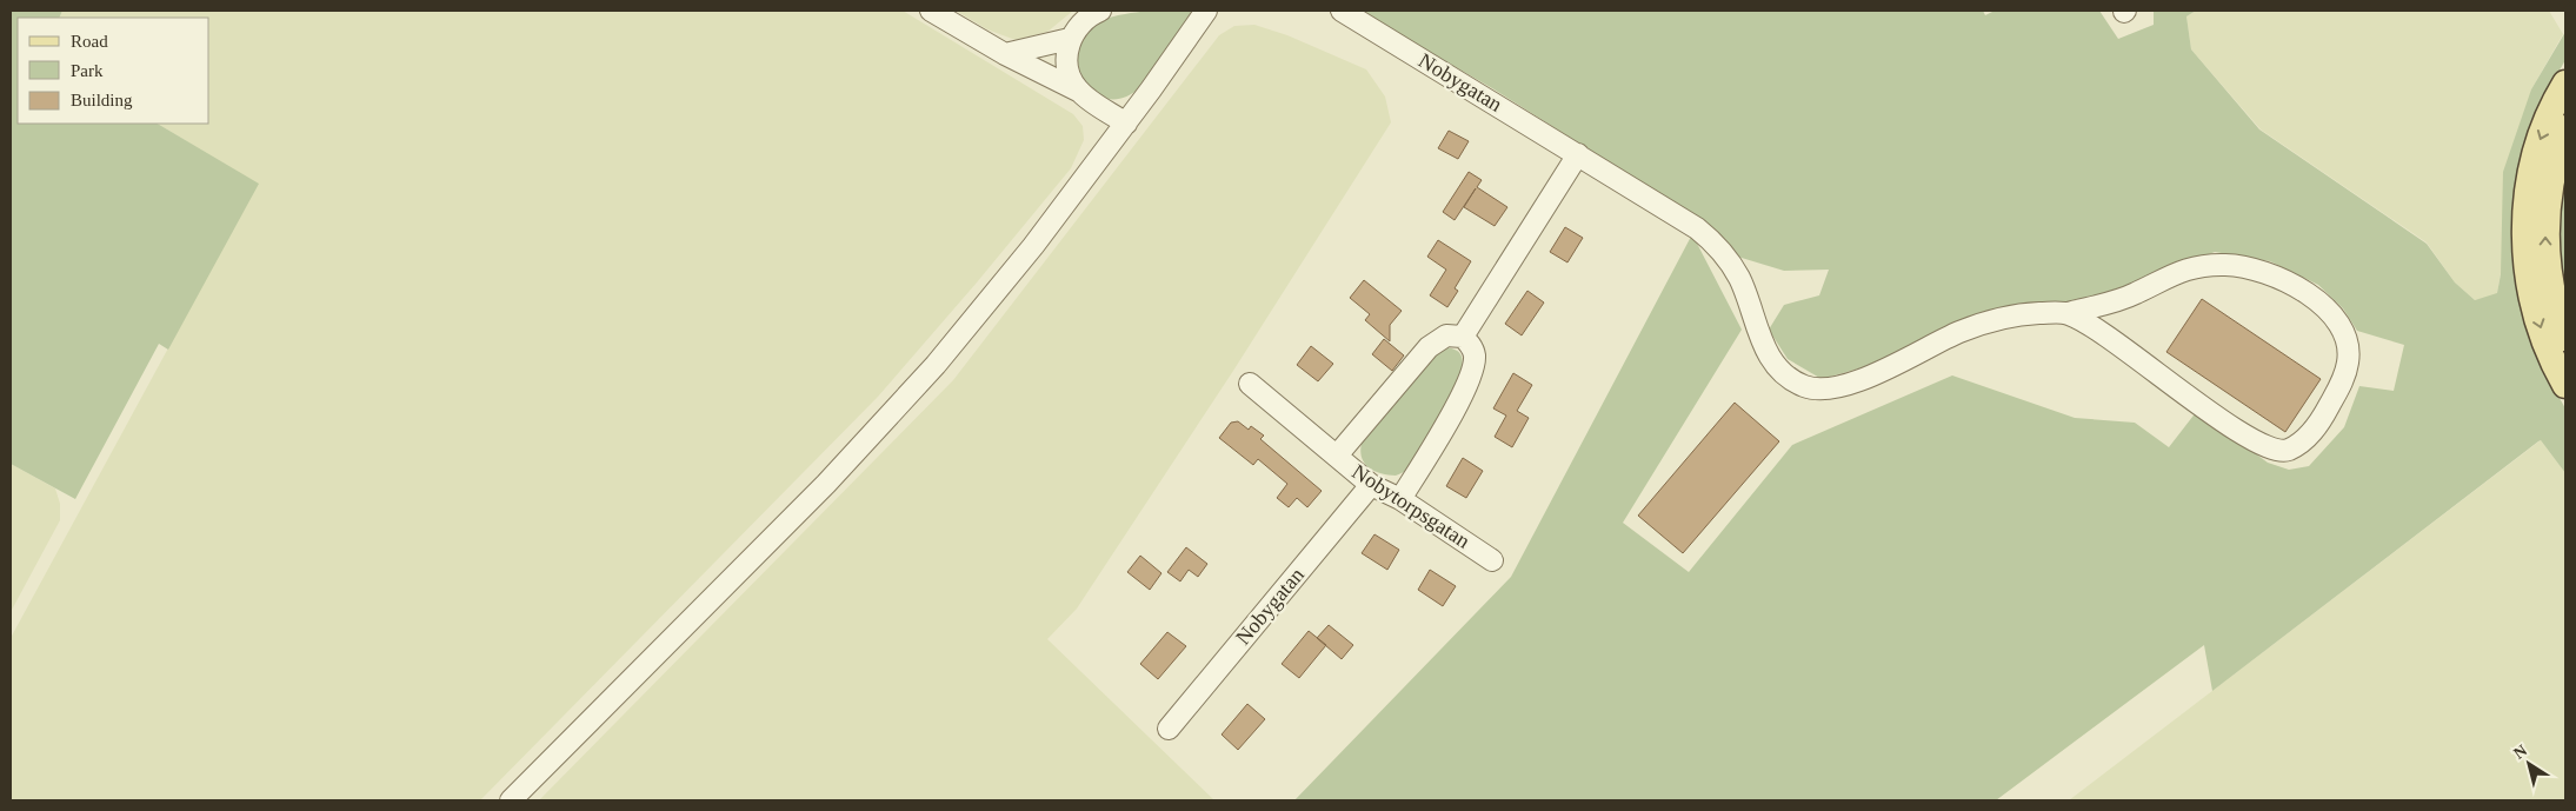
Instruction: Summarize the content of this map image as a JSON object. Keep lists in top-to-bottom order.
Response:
{
  "streets": {
    "street": ["Nobygatan", "Nobytorpsgatan"]
  },
  "crossings": [
    ["Nobygatan", "Nobytorpsgatan"]
  ],
  "legend": ["Road", "Park", "Building"],
  "north": "top left"
}
